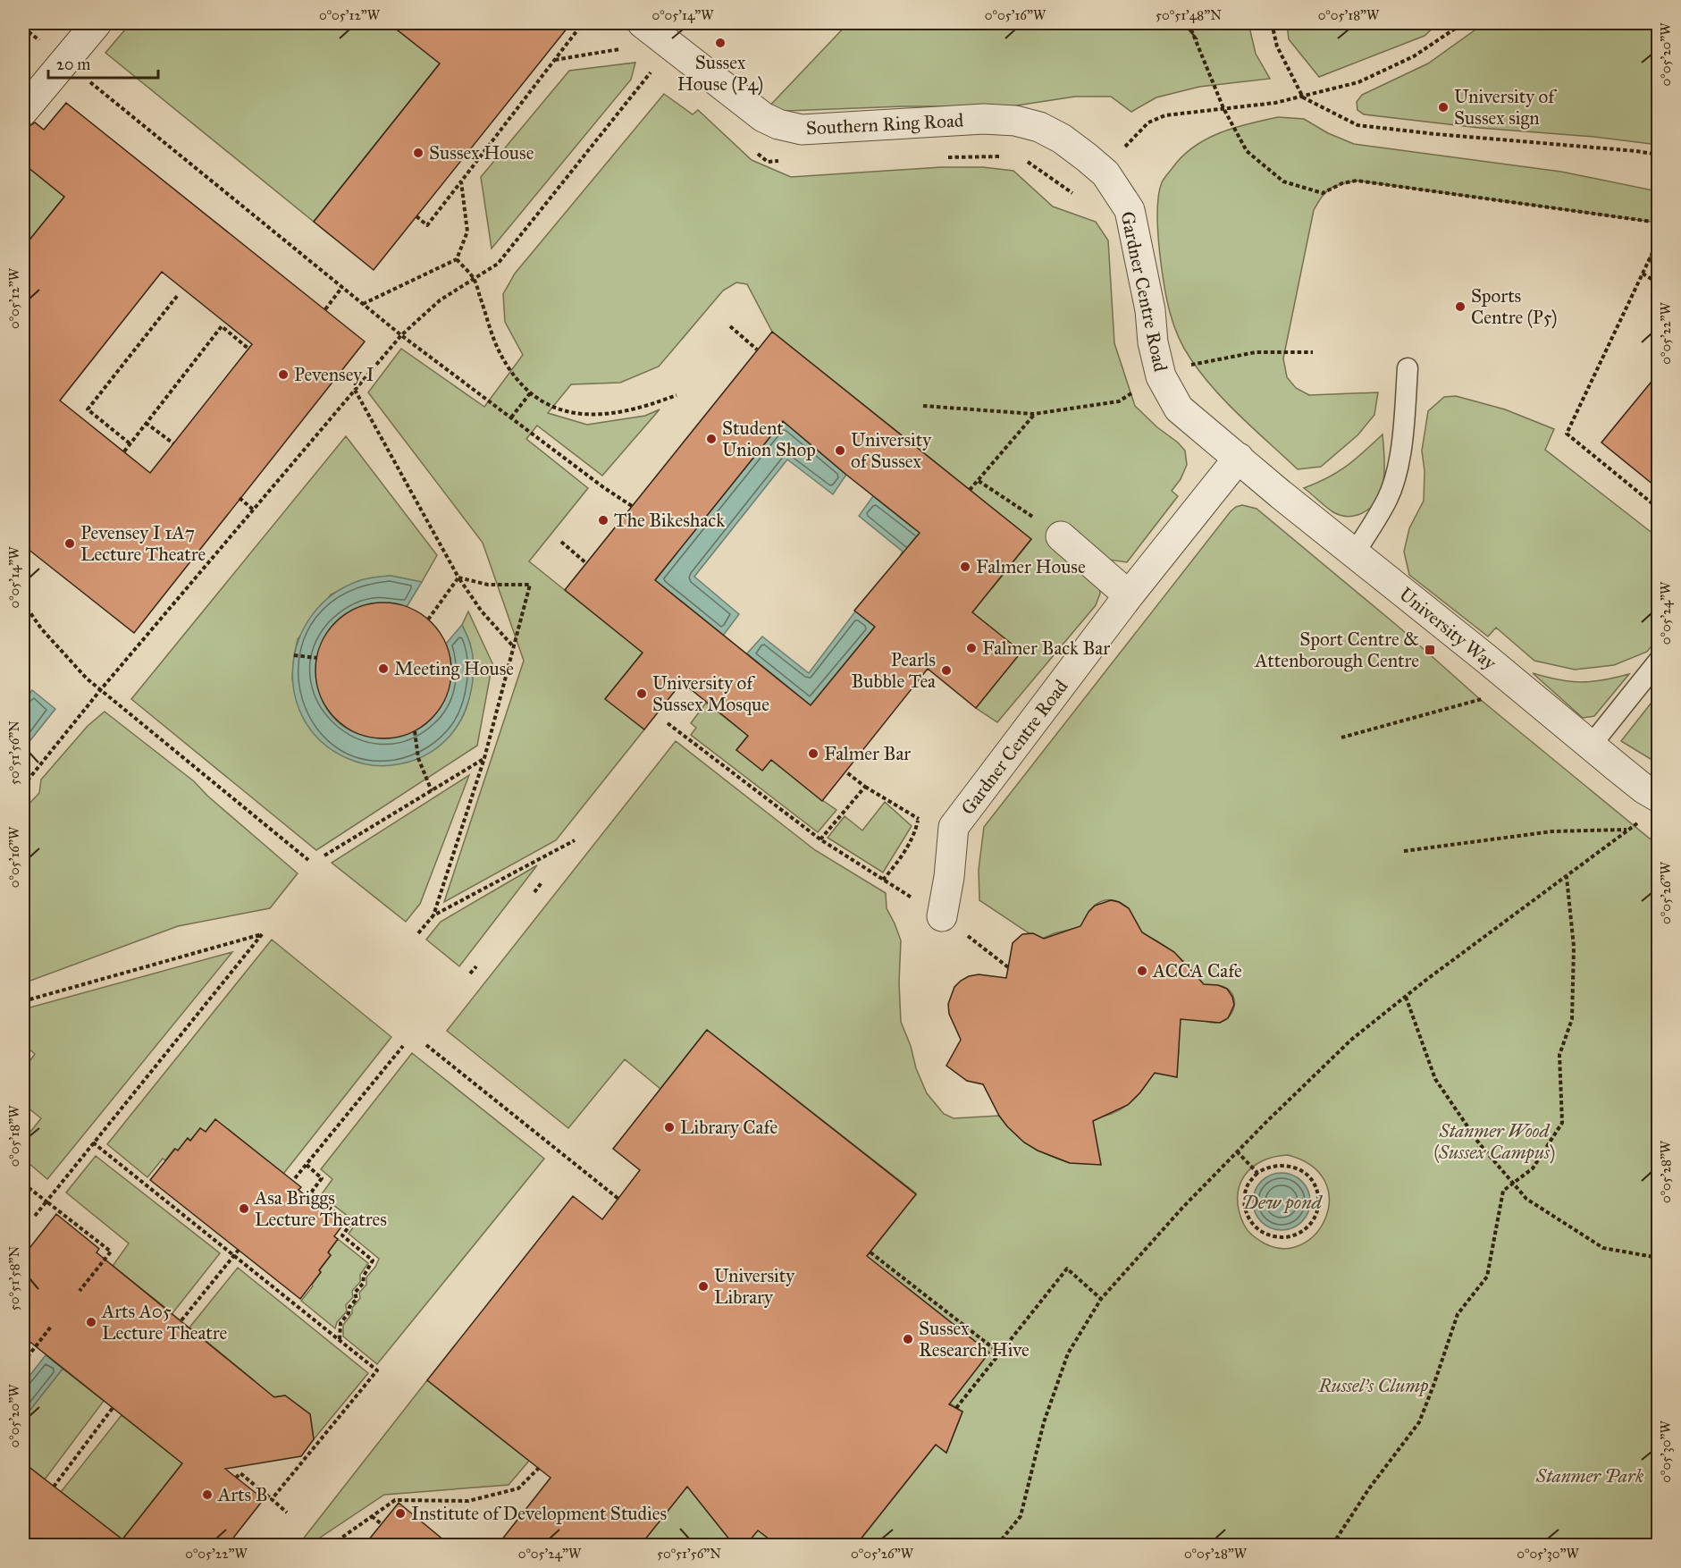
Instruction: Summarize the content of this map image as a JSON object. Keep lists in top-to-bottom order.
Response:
{
  "streets": {
    "street": ["Southern Ring Road", "Gardner Centre Road", "University Way"]
  },
  "crossings": [
    ["Southern Ring Road", "Gardner Centre Road"],
    ["Gardner Centre Road", "University Way"]
  ],
  "water": ["Dew pond"],
  "parks": ["Stanmer Wood (Sussex Campus)", "Russel's Clump", "Stanmer Park"],
  "places": {
    "other": [
      "Sussex House (P4)",
      "University of Sussex sign",
      "Sussex House",
      "Sports Centre (P5)",
      "Pevensey I",
      "Student Union Shop",
      "University of Sussex",
      "The Bikeshack",
      "Pevensey I 1A7 Lecture Theatre",
      "Falmer House",
      "Falmer Back Bar",
      "Meeting House",
      "Pearls Bubble Tea",
      "University of Sussex Mosque",
      "Falmer Bar",
      "ACCA Cafe",
      "Library Cafe",
      "Asa Briggs Lecture Theatres",
      "University Library",
      "Arts A05 Lecture Theatre",
      "Sussex Research Hive",
      "Arts B",
      "Institute of Development Studies"
    ],
    "transit": ["Sport Centre & Attenborough Centre"]
  },
  "scale_bar": "20 m",
  "coordinates": [
    "0°05'12\"W",
    "0°05'14\"W",
    "0°05'16\"W",
    "50°51'48\"N",
    "0°05'18\"W",
    "0°05'20\"W",
    "0°05'22\"W",
    "0°05'24\"W",
    "50°51'56\"N",
    "0°05'26\"W",
    "0°05'28\"W",
    "50°51'58\"N",
    "0°05'30\"W"
  ]
}
